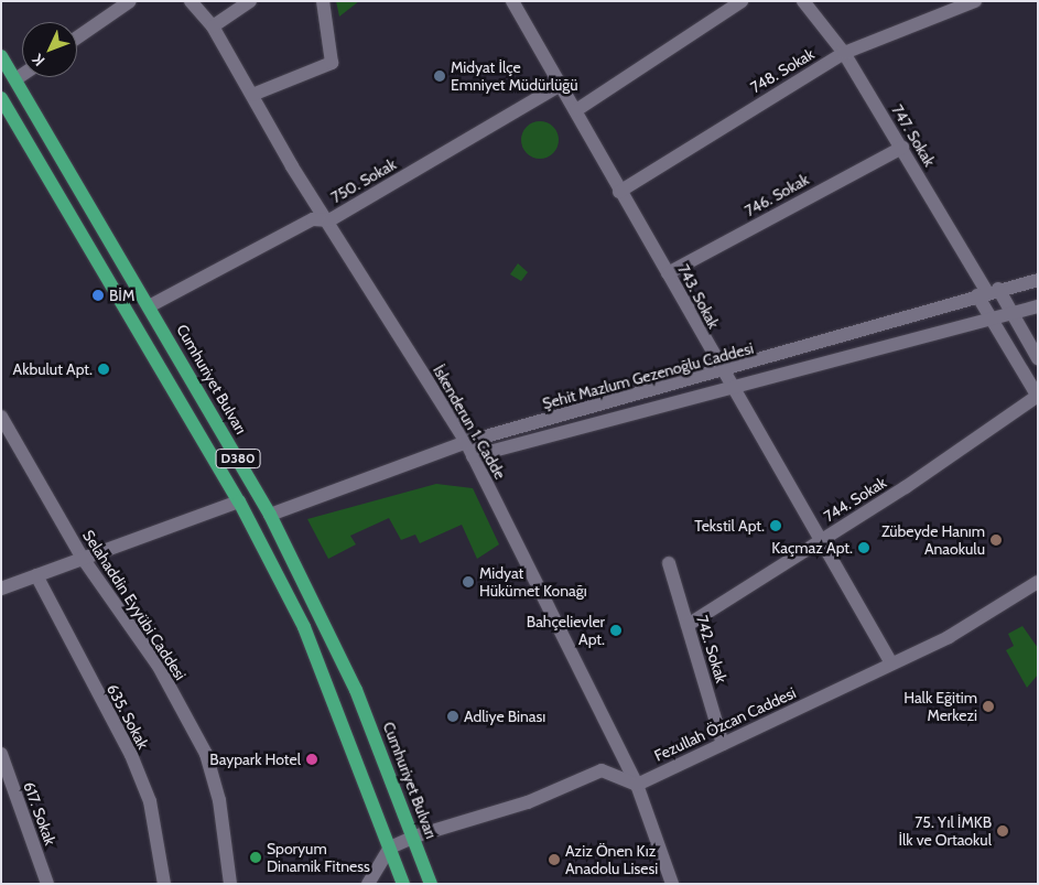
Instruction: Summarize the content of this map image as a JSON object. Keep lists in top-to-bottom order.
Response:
{
  "streets": {
    "main road": ["Cumhuriyet Bulvarı", "D380"],
    "street": [
      "748. Sokak",
      "747. Sokak",
      "750. Sokak",
      "746. Sokak",
      "743. Sokak",
      "Şehit Mazlum Gezenoğlu Caddesi",
      "İskenderun 1. Cadde",
      "744. Sokak",
      "Selahaddin Eyyübi Caddesi",
      "742. Sokak",
      "635. Sokak",
      "Fezullah Özcan Caddesi",
      "617. Sokak"
    ]
  },
  "crossings": [
    ["748. Sokak", "747. Sokak"],
    ["748. Sokak", "743. Sokak"],
    ["747. Sokak", "746. Sokak"],
    ["747. Sokak", "Şehit Mazlum Gezenoğlu Caddesi"],
    ["747. Sokak", "744. Sokak"],
    ["750. Sokak", "743. Sokak"],
    ["750. Sokak", "Cumhuriyet Bulvarı"],
    ["750. Sokak", "İskenderun 1. Cadde"],
    ["746. Sokak", "743. Sokak"],
    ["743. Sokak", "Şehit Mazlum Gezenoğlu Caddesi"],
    ["743. Sokak", "744. Sokak"],
    ["743. Sokak", "Fezullah Özcan Caddesi"],
    ["Şehit Mazlum Gezenoğlu Caddesi", "Cumhuriyet Bulvarı"],
    ["Şehit Mazlum Gezenoğlu Caddesi", "İskenderun 1. Cadde"],
    ["İskenderun 1. Cadde", "Fezullah Özcan Caddesi"],
    ["744. Sokak", "742. Sokak"],
    ["742. Sokak", "Fezullah Özcan Caddesi"]
  ],
  "places": [
    "Midyat İlçe Emniyet Müdürlüğü",
    "BİM",
    "Akbulut Apt.",
    "Tekstil Apt.",
    "Zübeyde Hanım Anaokulu",
    "Kaçmaz Apt.",
    "Midyat Hükümet Konağı",
    "Bahçelievler Apt.",
    "Halk Eğitim Merkezi",
    "Adliye Binası",
    "Baypark Hotel",
    "75. Yıl İMKB İlk ve Ortaokul",
    "Sporyum Dinamik Fitness",
    "Aziz Önen Kız Anadolu Lisesi"
  ],
  "north": "bottom left"
}
